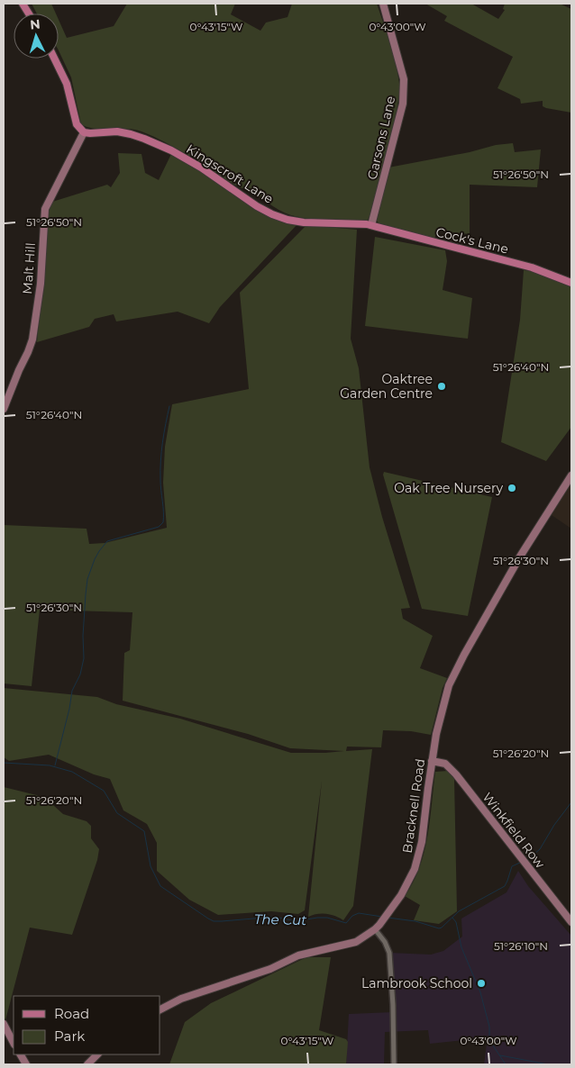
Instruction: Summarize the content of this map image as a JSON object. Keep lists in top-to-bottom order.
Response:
{
  "streets": {
    "main road": [
      "Garsons Lane",
      "Kingscroft Lane",
      "Cock's Lane",
      "Malt Hill",
      "Bracknell Road",
      "Winkfield Row"
    ]
  },
  "crossings": [
    ["Garsons Lane", "Kingscroft Lane"],
    ["Garsons Lane", "Cock's Lane"],
    ["Kingscroft Lane", "Cock's Lane"],
    ["Kingscroft Lane", "Malt Hill"],
    ["Bracknell Road", "Winkfield Row"]
  ],
  "water": ["The Cut"],
  "places": ["Oaktree Garden Centre", "Oak Tree Nursery", "Lambrook School"],
  "legend": ["Road", "Park"],
  "north": "top",
  "coordinates": [
    "0°43'15\"W",
    "0°43'00\"W",
    "51°26'50\"N",
    "51°26'40\"N",
    "51°26'30\"N",
    "51°26'20\"N",
    "51°26'10\"N"
  ]
}
